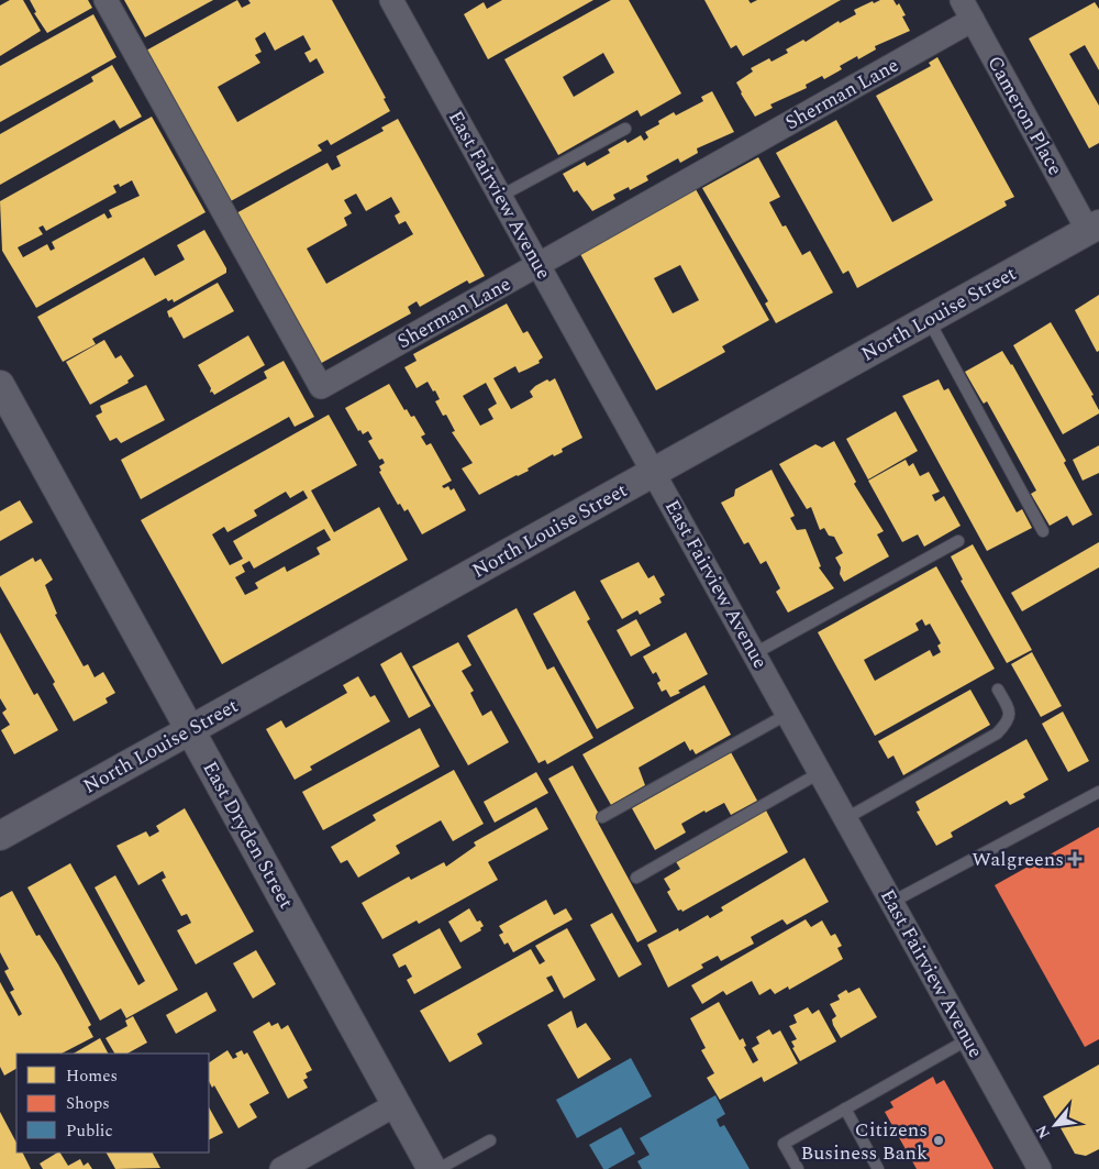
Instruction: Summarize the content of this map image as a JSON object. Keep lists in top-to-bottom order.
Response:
{
  "streets": {
    "street": [
      "Sherman Lane",
      "Cameron Place",
      "East Fairview Avenue",
      "North Louise Street",
      "East Dryden Street"
    ]
  },
  "crossings": [
    ["Sherman Lane", "Cameron Place"],
    ["Sherman Lane", "East Fairview Avenue"],
    ["Cameron Place", "North Louise Street"],
    ["East Fairview Avenue", "North Louise Street"],
    ["North Louise Street", "East Dryden Street"]
  ],
  "places": {
    "health": ["Walgreens"],
    "other": ["Citizens Business Bank"]
  },
  "legend": ["Homes", "Shops", "Public"],
  "north": "bottom left"
}
